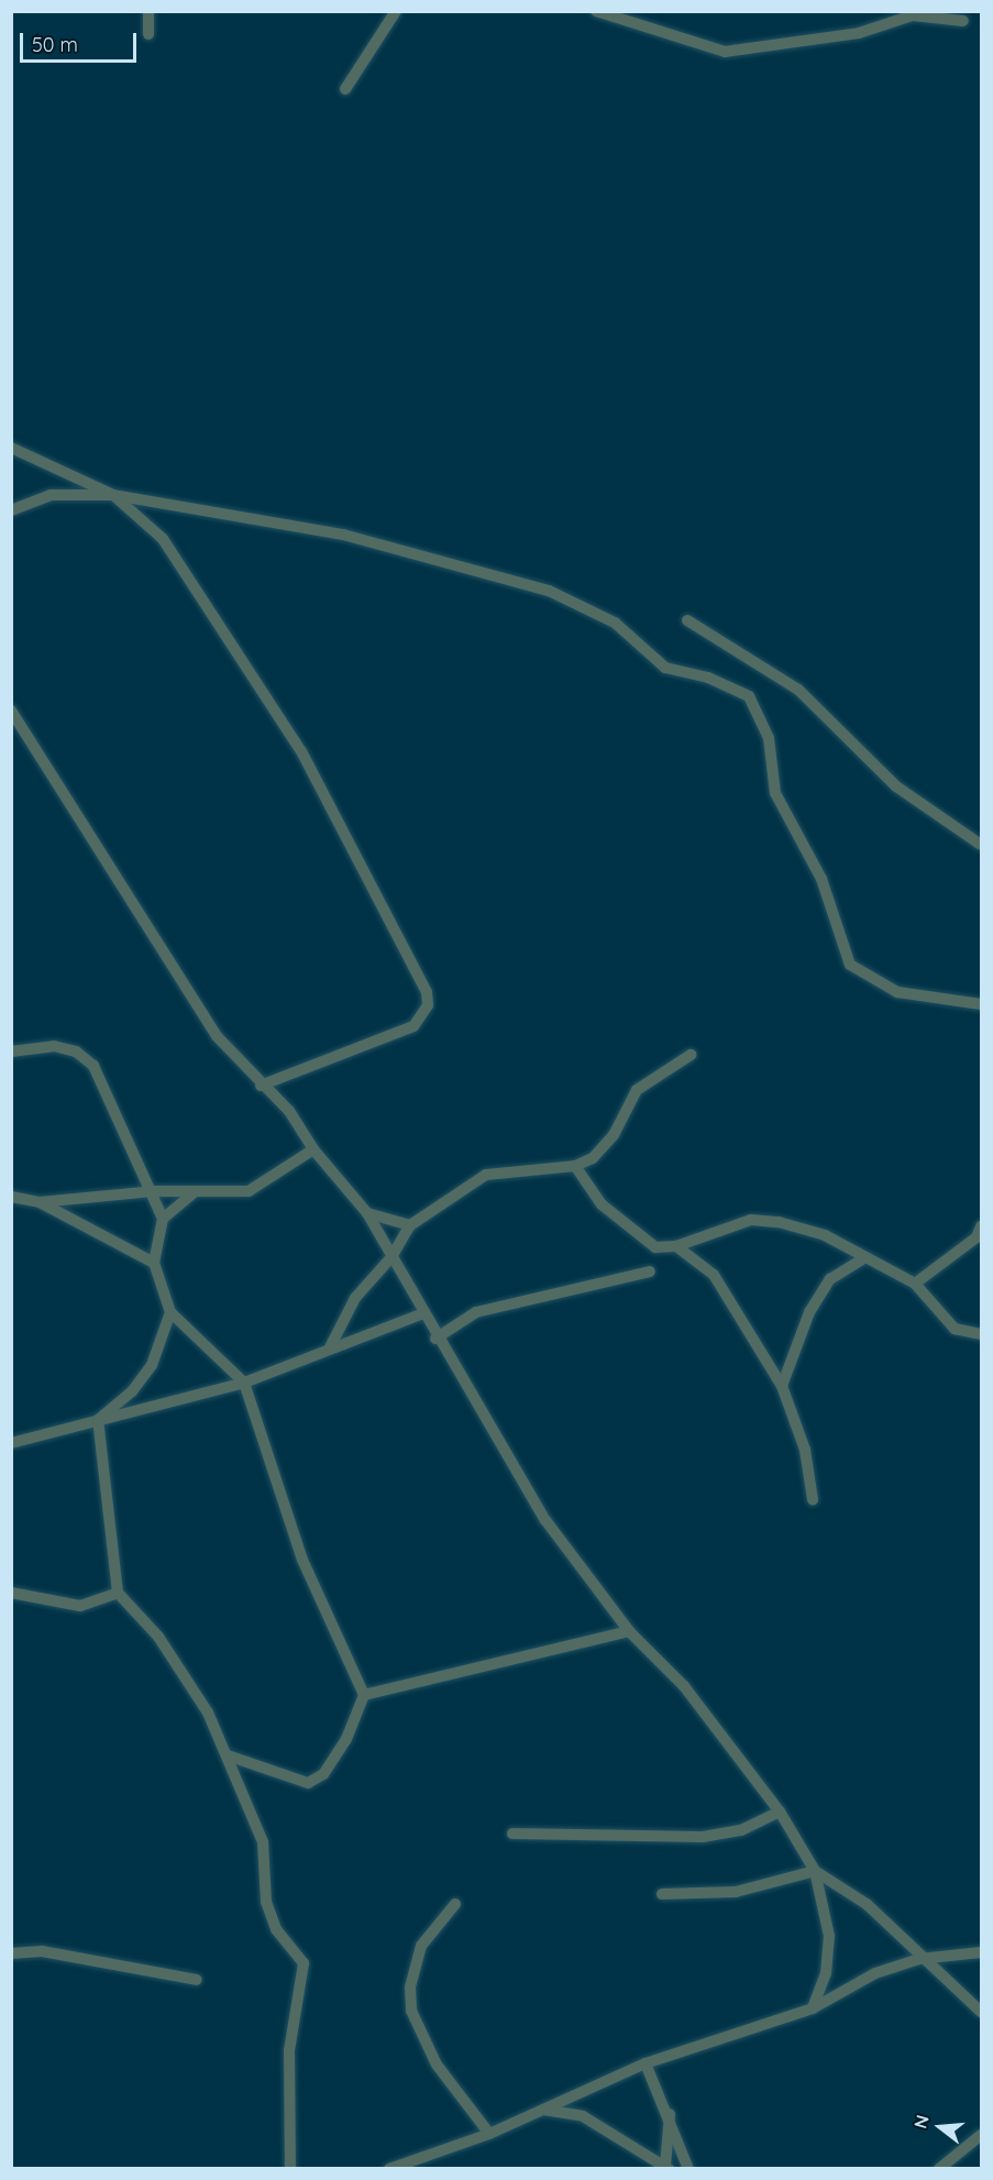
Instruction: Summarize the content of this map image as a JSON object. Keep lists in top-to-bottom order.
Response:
{
  "scale_bar": "50 m",
  "north": "left"
}
